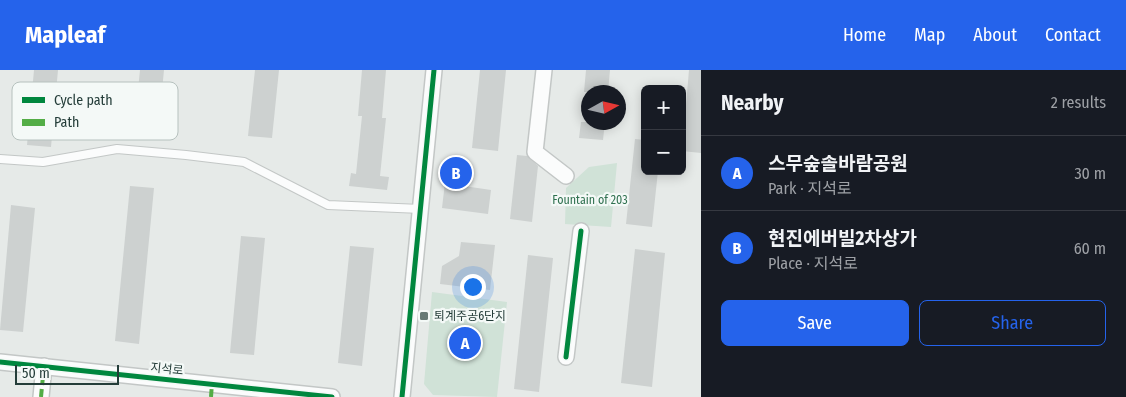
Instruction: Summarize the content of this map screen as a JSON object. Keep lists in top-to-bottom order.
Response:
{
  "streets": {
    "street": ["지석로"]
  },
  "parks": ["Fountain of 203"],
  "places": {
    "transit": ["퇴계주공6단지"]
  },
  "legend": ["Cycle path", "Path"],
  "scale_bar": "50 m",
  "north": "right",
  "page": {
    "header": "Mapleaf",
    "nav": [
      "Home",
      "Map",
      "About",
      "Contact"
    ],
    "heading": ["Nearby", "2 results"],
    "map_buttons": ["+", "−"],
    "list": [
      {
        "mark": "A",
        "name": "스무숲솔바람공원",
        "note": "Park · 지석로",
        "value": "30 m"
      },
      {
        "mark": "B",
        "name": "현진에버빌2차상가",
        "note": "Place · 지석로",
        "value": "60 m"
      }
    ],
    "pins": ["B", "A"],
    "buttons": ["Save", "Share"],
    "scale": "50 m"
  }
}
